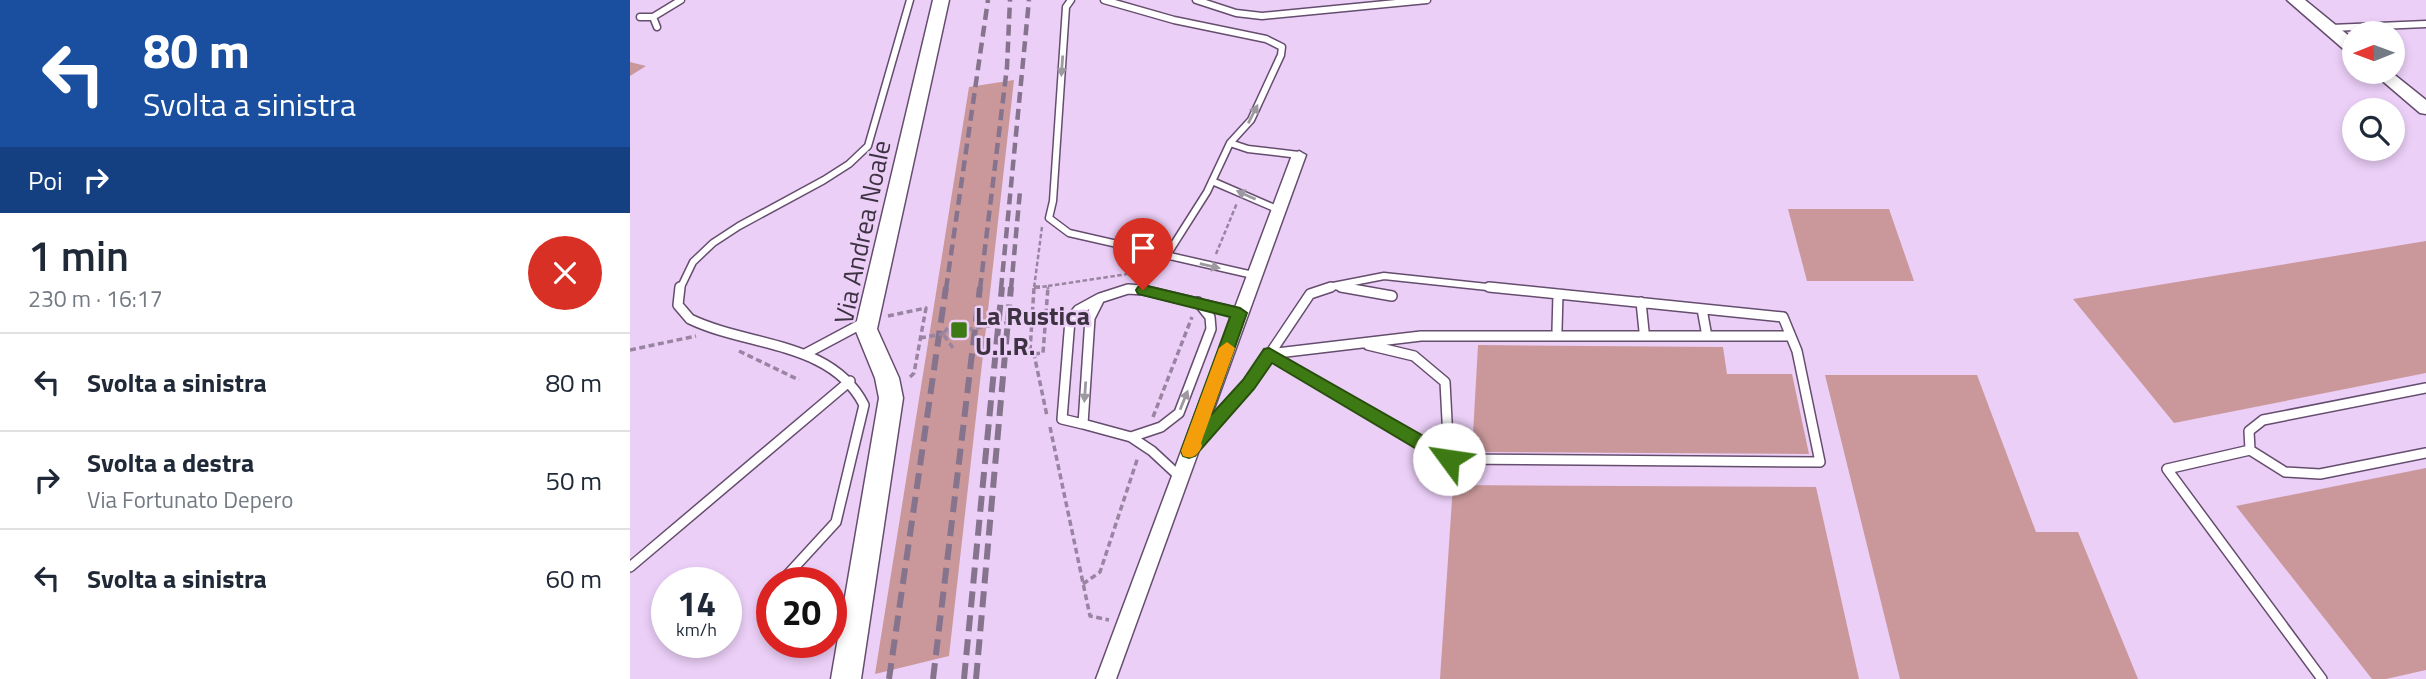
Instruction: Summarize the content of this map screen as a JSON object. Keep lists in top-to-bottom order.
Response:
{
  "streets": {
    "street": ["Via Andrea Noale"]
  },
  "places": {
    "transit": ["La Rustica U.I.R."]
  },
  "north": "left",
  "page": {
    "turn": ["80 m", "Svolta a sinistra"],
    "then": "Poi",
    "heading": ["1 min", "230 m · 16:17"],
    "list": [
      {
        "name": "Svolta a sinistra",
        "value": "80 m"
      },
      {
        "name": "Svolta a destra",
        "note": "Via Fortunato Depero",
        "value": "50 m"
      },
      {
        "name": "Svolta a sinistra",
        "value": "60 m"
      }
    ],
    "speed": "14 km/h",
    "limit": "20"
  }
}
